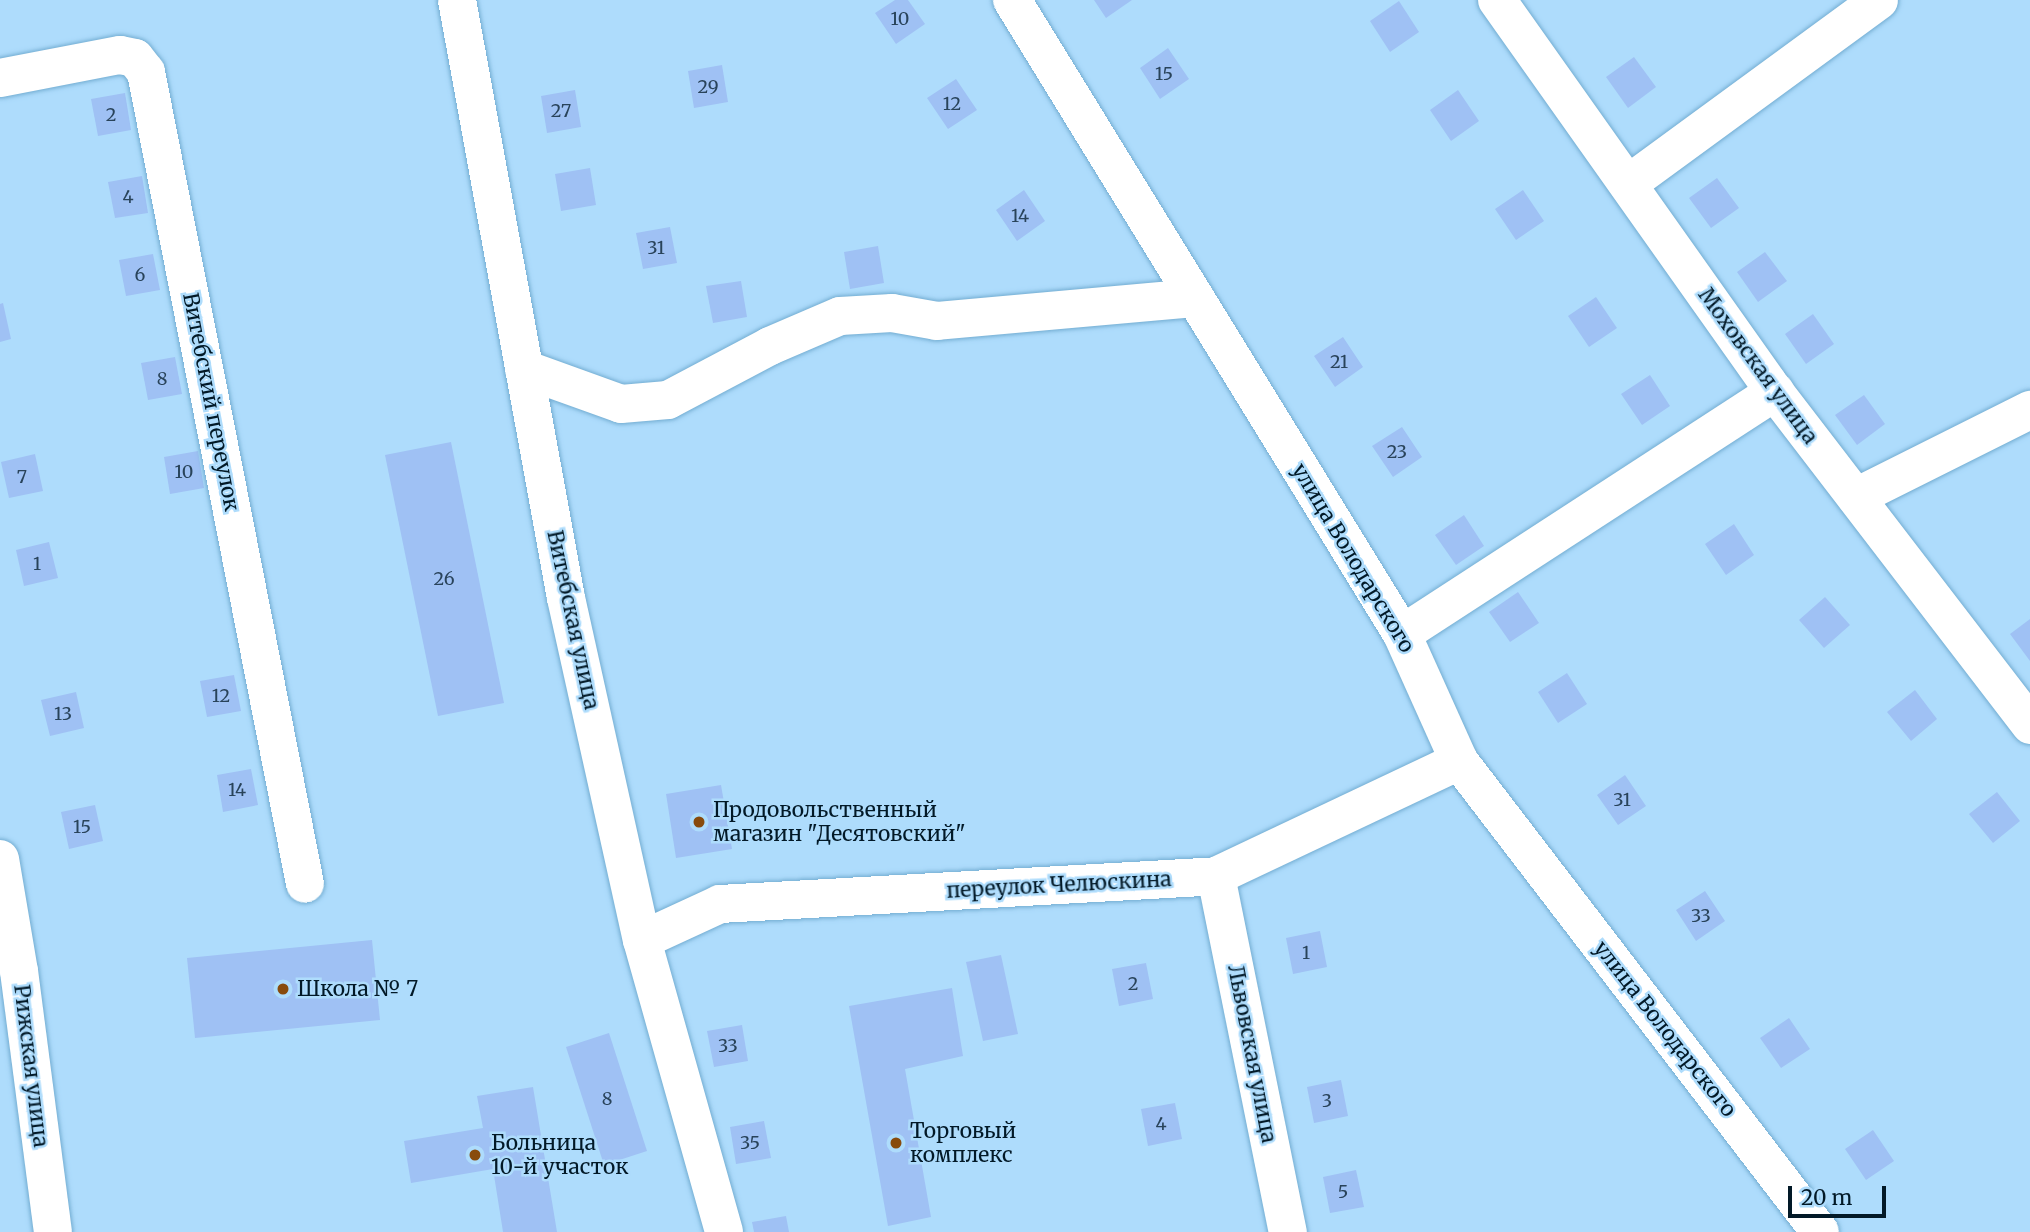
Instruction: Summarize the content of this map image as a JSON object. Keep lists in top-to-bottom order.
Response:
{
  "streets": {
    "street": [
      "Моховская улица",
      "Витебский переулок",
      "улица Володарского",
      "Витебская улица",
      "переулок Челюскина",
      "Львовская улица",
      "Рижская улица"
    ]
  },
  "crossings": [
    ["улица Володарского", "переулок Челюскина"],
    ["Витебская улица", "переулок Челюскина"],
    ["переулок Челюскина", "Львовская улица"]
  ],
  "places": [
    "Продовольственный магазин \"Деcятовский\"",
    "Школа № 7",
    "Торговый комплекс",
    "Больница 10-й участок"
  ],
  "house_numbers": [
    "10",
    "15",
    "29",
    "12",
    "27",
    "2",
    "4",
    "14",
    "31",
    "6",
    "21",
    "8",
    "23",
    "10",
    "7",
    "1",
    "26",
    "12",
    "13",
    "14",
    "31",
    "15",
    "33",
    "1",
    "2",
    "33",
    "8",
    "3",
    "4",
    "35",
    "5"
  ],
  "scale_bar": "20 m"
}
